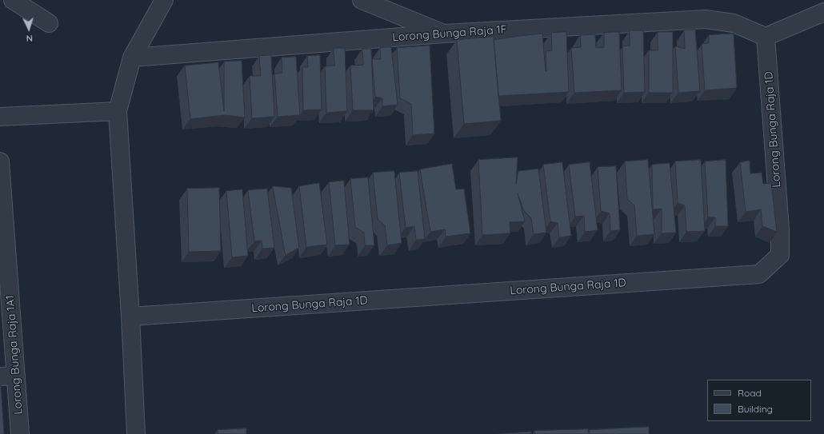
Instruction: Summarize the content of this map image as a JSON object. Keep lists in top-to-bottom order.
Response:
{
  "streets": {
    "street": ["Lorong Bunga Raja 1F", "Lorong Bunga Raja 1D", "Lorong Bunga Raja 1A1"]
  },
  "crossings": [
    ["Lorong Bunga Raja 1F", "Lorong Bunga Raja 1D"]
  ],
  "legend": ["Road", "Building"],
  "north": "bottom"
}
